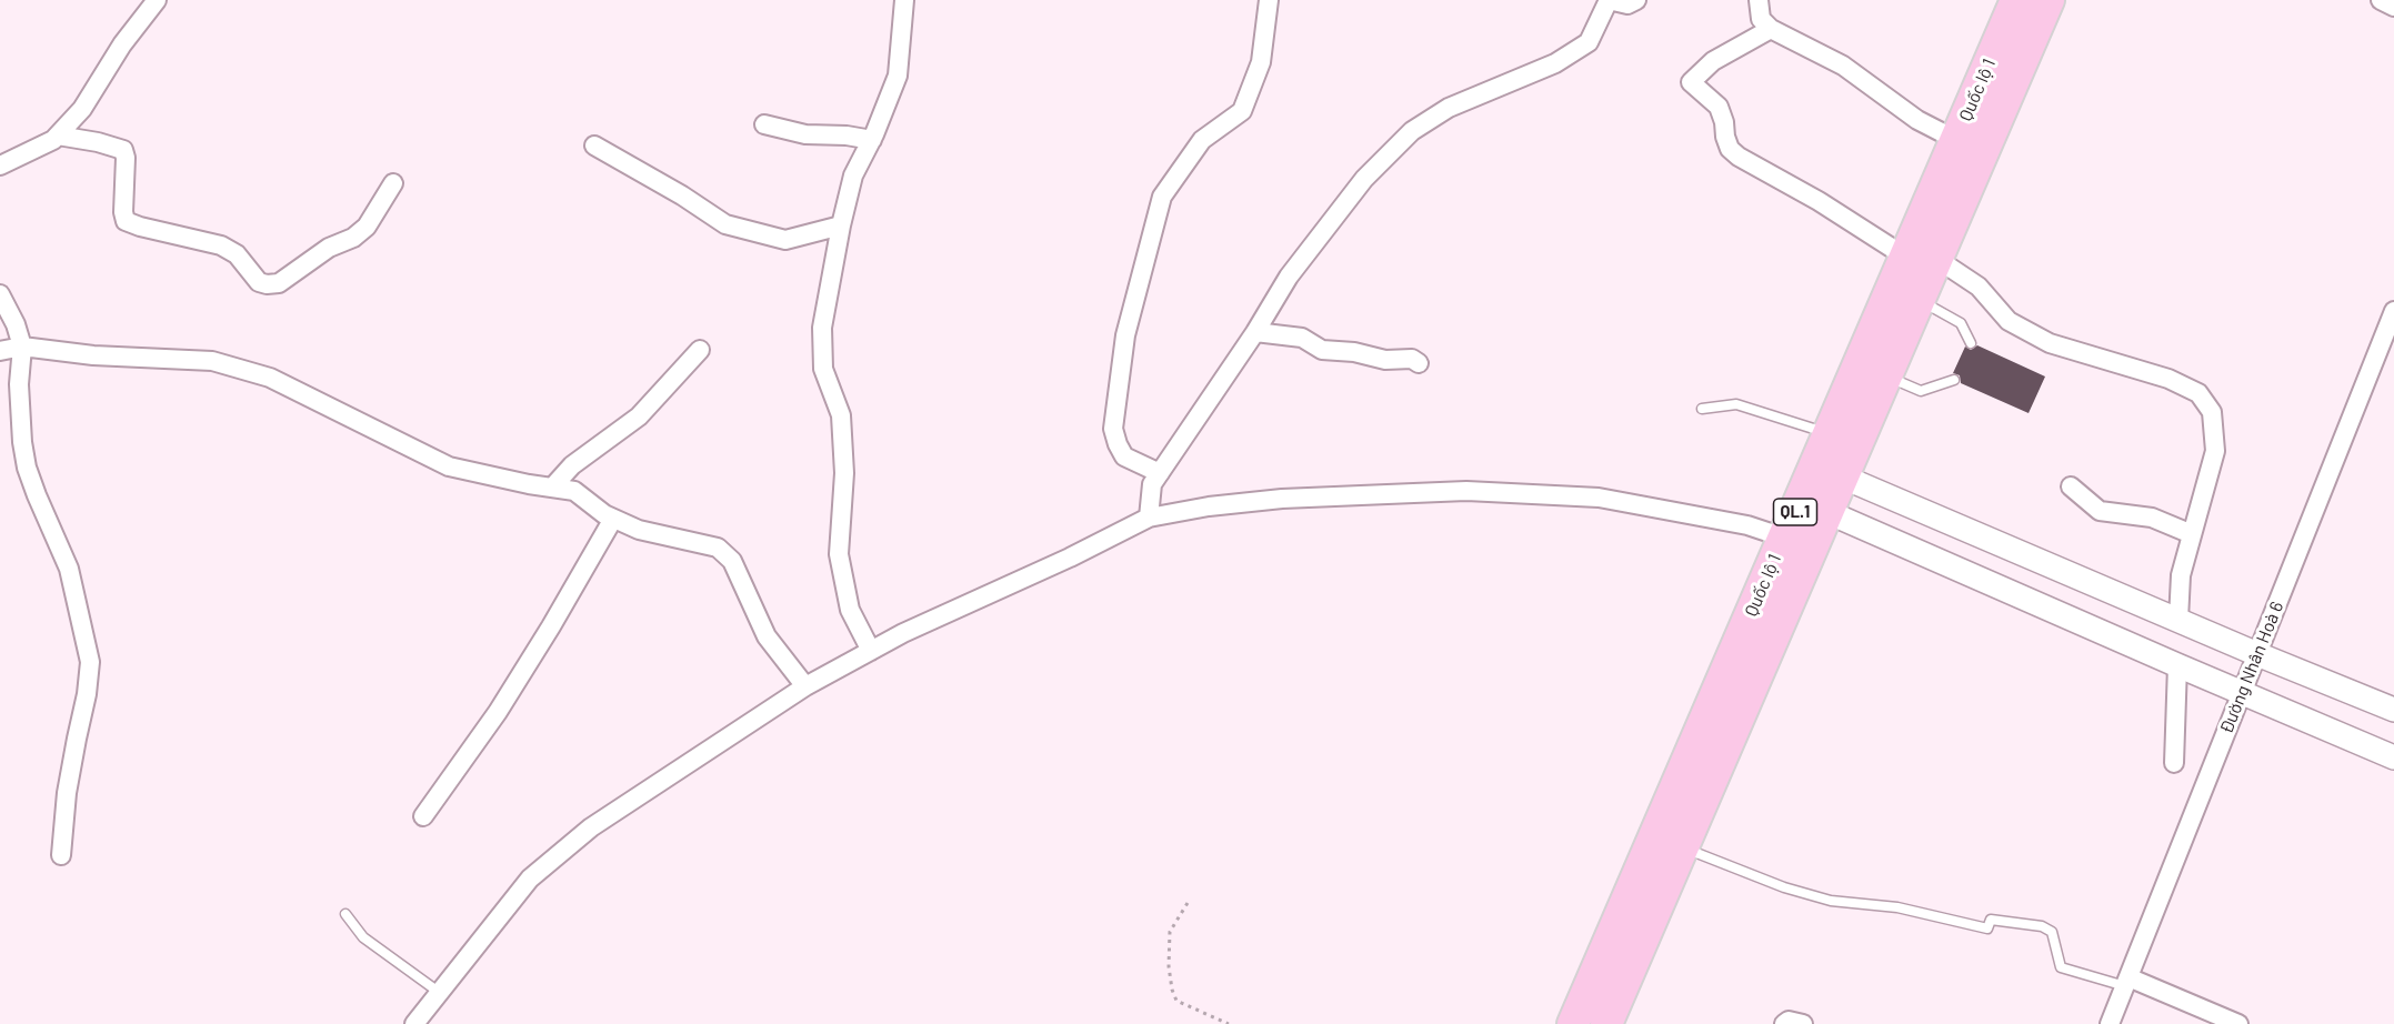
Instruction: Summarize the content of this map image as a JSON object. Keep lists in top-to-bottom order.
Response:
{
  "streets": {
    "highway": ["Quốc lộ 1", "QL.1"],
    "street": ["Đường Nhân Hoà 6"]
  }
}
